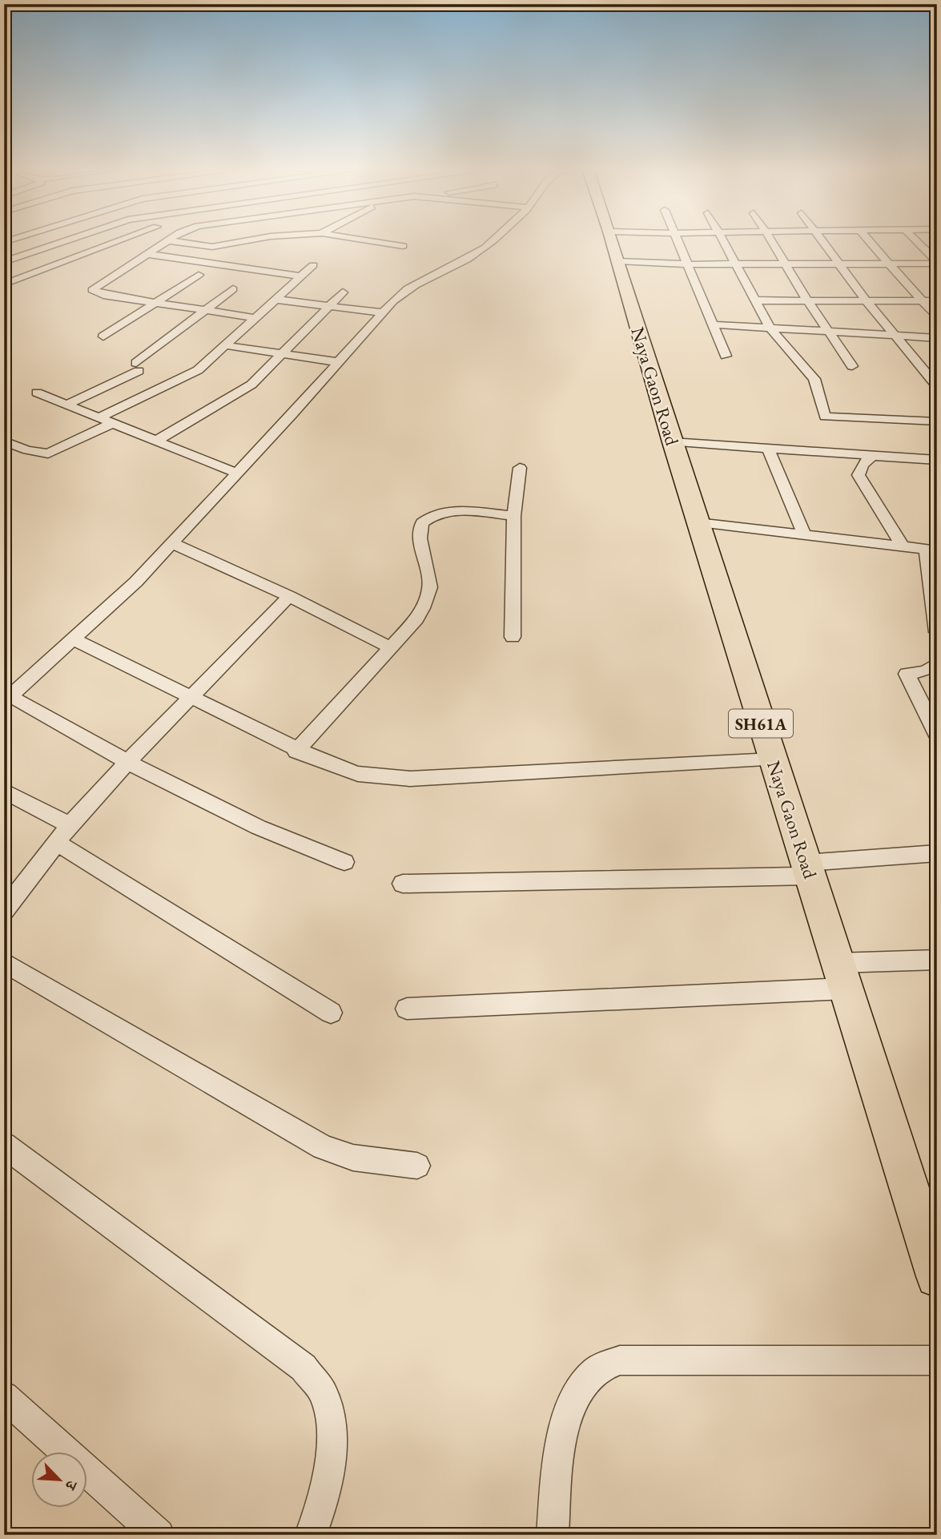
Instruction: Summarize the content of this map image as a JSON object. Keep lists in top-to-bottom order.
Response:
{
  "streets": {
    "main road": ["Naya Gaon Road", "SH61A"]
  },
  "north": "bottom right"
}
